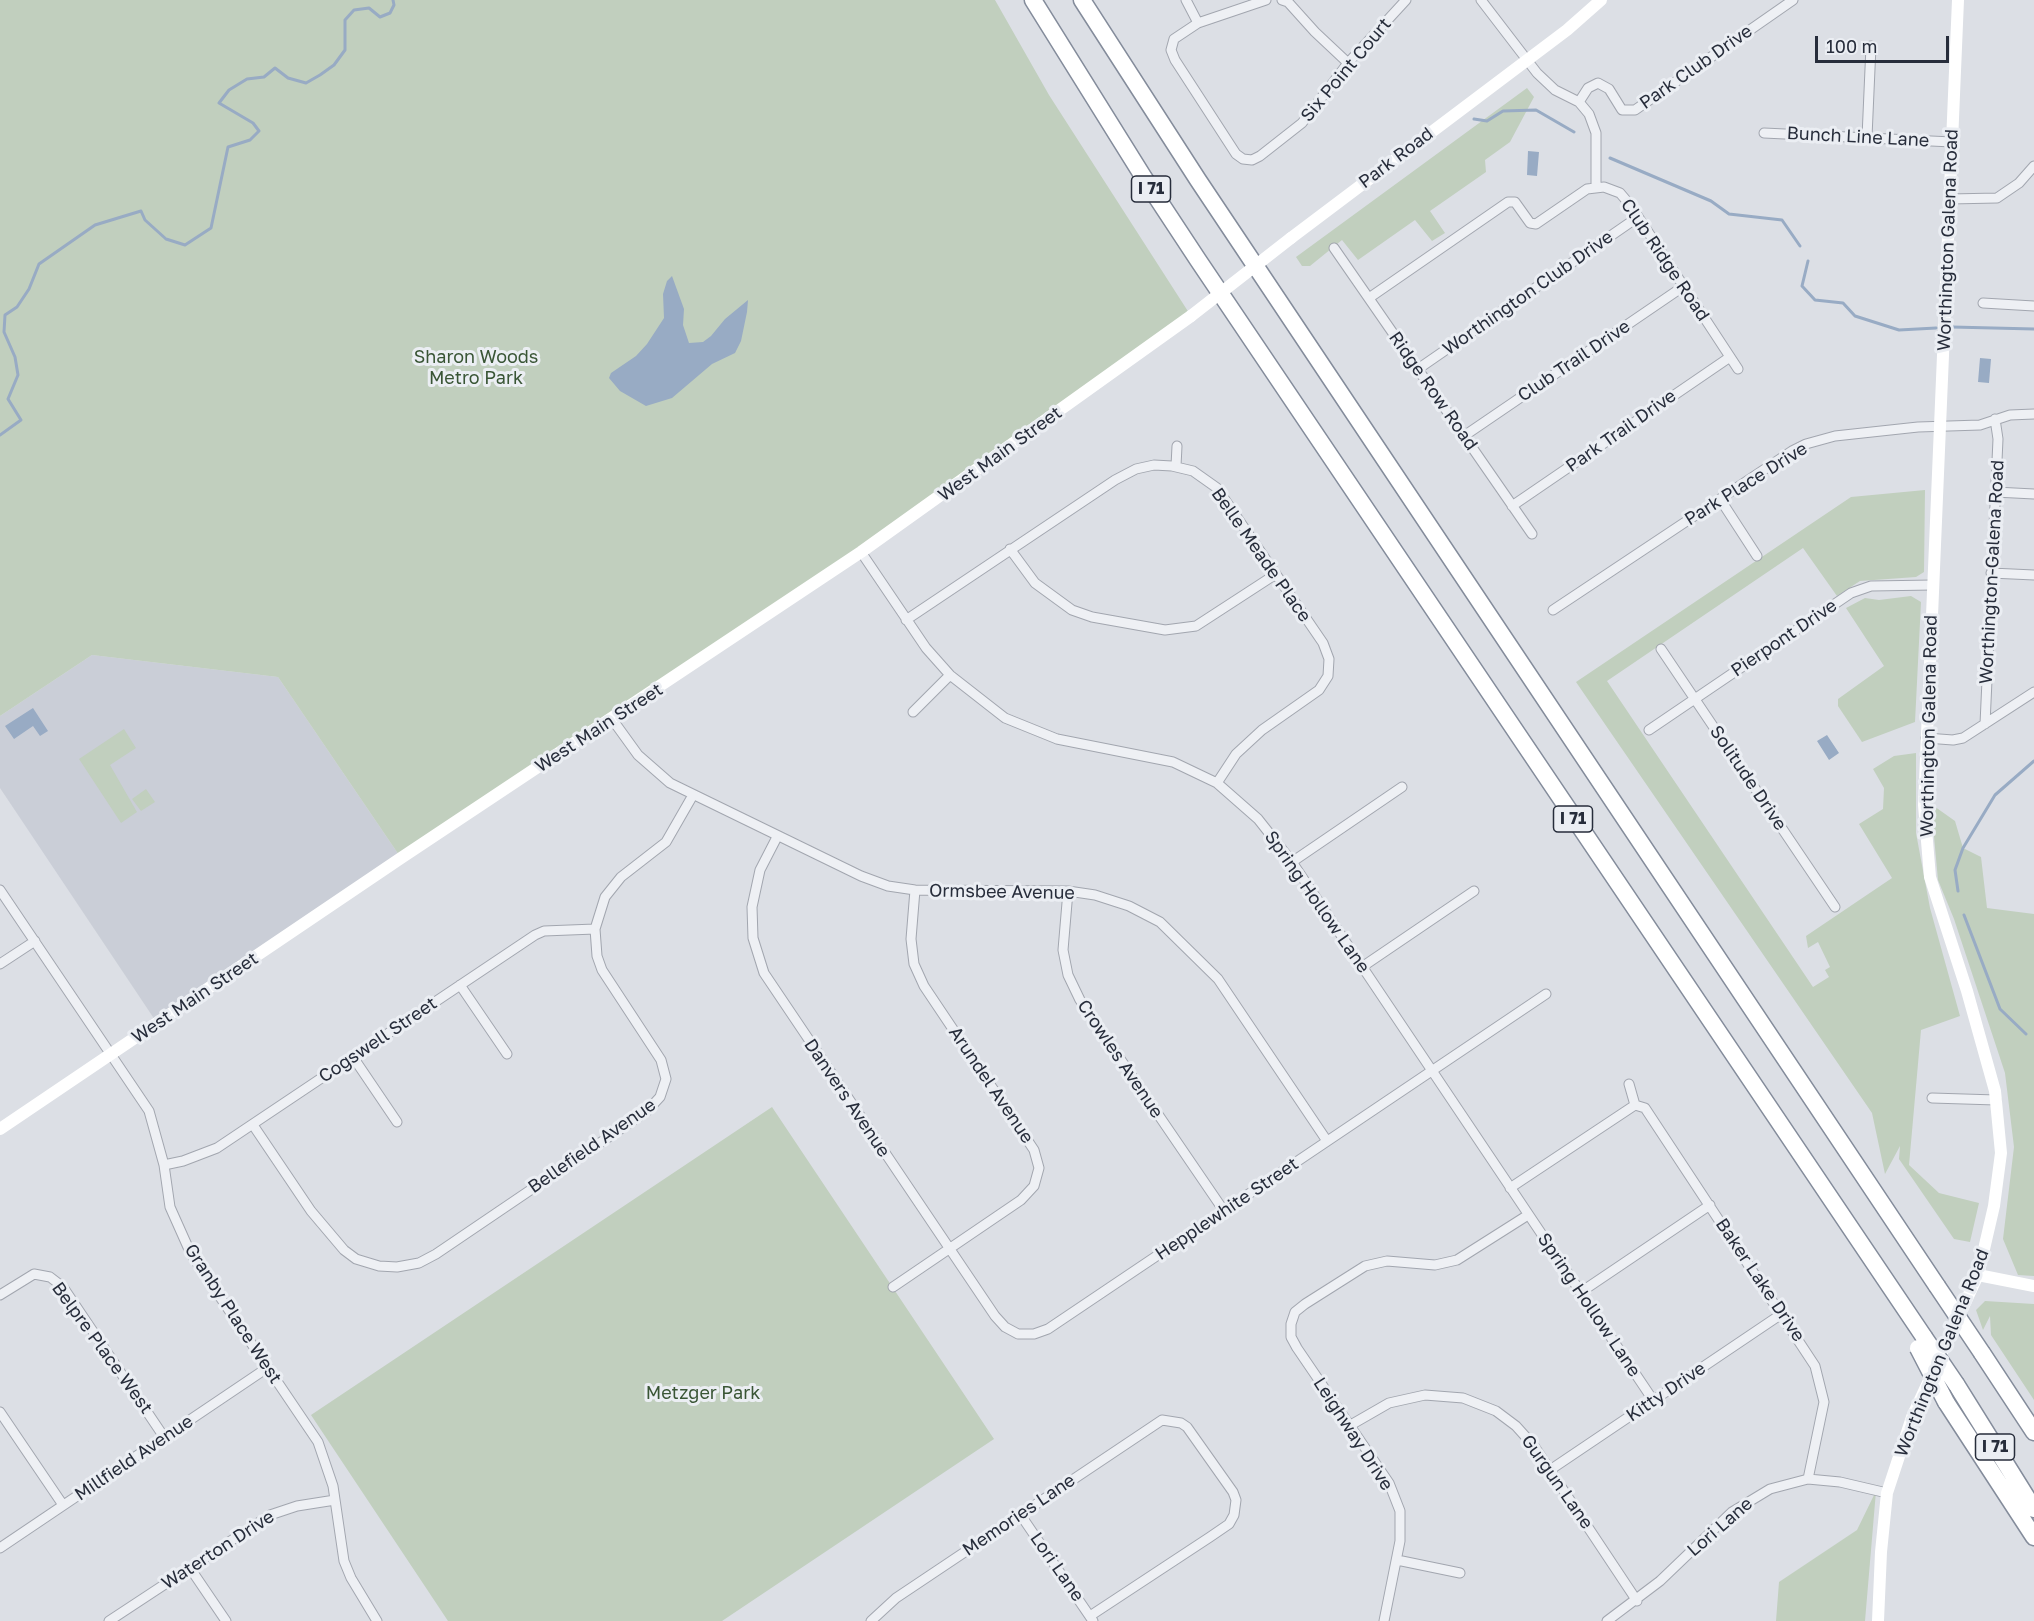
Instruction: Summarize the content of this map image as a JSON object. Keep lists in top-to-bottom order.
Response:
{
  "streets": {
    "highway": ["I 71"],
    "main road": ["Park Road", "Worthington Galena Road", "West Main Street"],
    "street": [
      "Park Club Drive",
      "Six Point Court",
      "Bunch Line Lane",
      "Club Ridge Road",
      "Worthington Club Drive",
      "Club Trail Drive",
      "Ridge Row Road",
      "Park Trail Drive",
      "Park Place Drive",
      "Belle Meade Place",
      "Worthington-Galena Road",
      "Pierpont Drive",
      "Solitude Drive",
      "Ormsbee Avenue",
      "Spring Hollow Lane",
      "Cogswell Street",
      "Crowles Avenue",
      "Arundel Avenue",
      "Danvers Avenue",
      "Bellefield Avenue",
      "Hepplewhite Street",
      "Baker Lake Drive",
      "Granby Place West",
      "Belpre Place West",
      "Kitty Drive",
      "Leighway Drive",
      "Millfield Avenue",
      "Gurgun Lane",
      "Memories Lane",
      "Lori Lane",
      "Waterton Drive"
    ]
  },
  "crossings": [
    ["Bunch Line Lane", "Worthington Galena Road"],
    ["Park Road", "West Main Street"],
    ["Worthington Galena Road", "Park Place Drive"],
    ["Worthington Galena Road", "Pierpont Drive"],
    ["Worthington Galena Road", "Lori Lane"],
    ["Club Ridge Road", "Worthington Club Drive"],
    ["Club Ridge Road", "Club Trail Drive"],
    ["Club Ridge Road", "Park Trail Drive"],
    ["Worthington Club Drive", "Ridge Row Road"],
    ["Club Trail Drive", "Ridge Row Road"],
    ["Ridge Row Road", "Park Trail Drive"],
    ["West Main Street", "Ormsbee Avenue"],
    ["West Main Street", "Spring Hollow Lane"],
    ["West Main Street", "Granby Place West"],
    ["Park Place Drive", "Worthington-Galena Road"],
    ["Belle Meade Place", "Spring Hollow Lane"],
    ["Pierpont Drive", "Solitude Drive"],
    ["Ormsbee Avenue", "Crowles Avenue"],
    ["Ormsbee Avenue", "Arundel Avenue"],
    ["Ormsbee Avenue", "Danvers Avenue"],
    ["Ormsbee Avenue", "Bellefield Avenue"],
    ["Ormsbee Avenue", "Hepplewhite Street"],
    ["Spring Hollow Lane", "Hepplewhite Street"],
    ["Spring Hollow Lane", "Kitty Drive"],
    ["Spring Hollow Lane", "Leighway Drive"],
    ["Cogswell Street", "Bellefield Avenue"],
    ["Cogswell Street", "Granby Place West"],
    ["Crowles Avenue", "Hepplewhite Street"],
    ["Arundel Avenue", "Danvers Avenue"],
    ["Danvers Avenue", "Hepplewhite Street"],
    ["Baker Lake Drive", "Kitty Drive"],
    ["Baker Lake Drive", "Lori Lane"],
    ["Granby Place West", "Millfield Avenue"],
    ["Granby Place West", "Waterton Drive"],
    ["Belpre Place West", "Millfield Avenue"],
    ["Kitty Drive", "Gurgun Lane"],
    ["Leighway Drive", "Gurgun Lane"],
    ["Gurgun Lane", "Lori Lane"],
    ["Memories Lane", "Lori Lane"]
  ],
  "parks": ["Sharon Woods Metro Park", "Metzger Park"],
  "scale_bar": "100 m"
}
